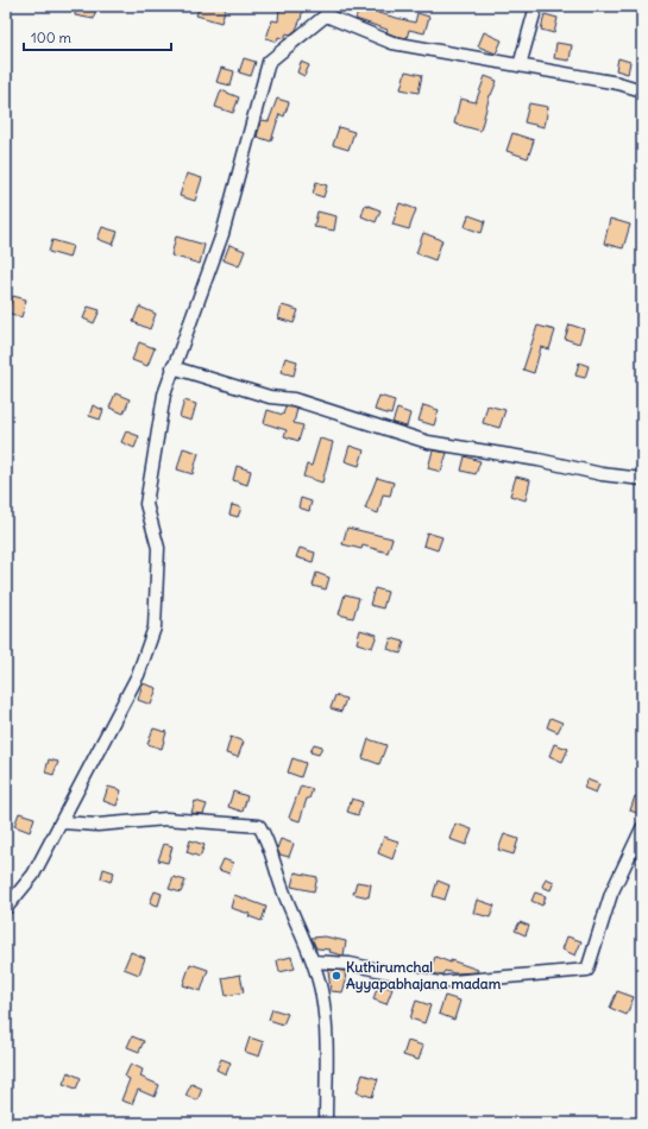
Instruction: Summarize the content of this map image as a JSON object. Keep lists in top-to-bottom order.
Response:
{
  "places": ["Kuthirumchal Ayyapabhajana madam"],
  "scale_bar": "100 m"
}
